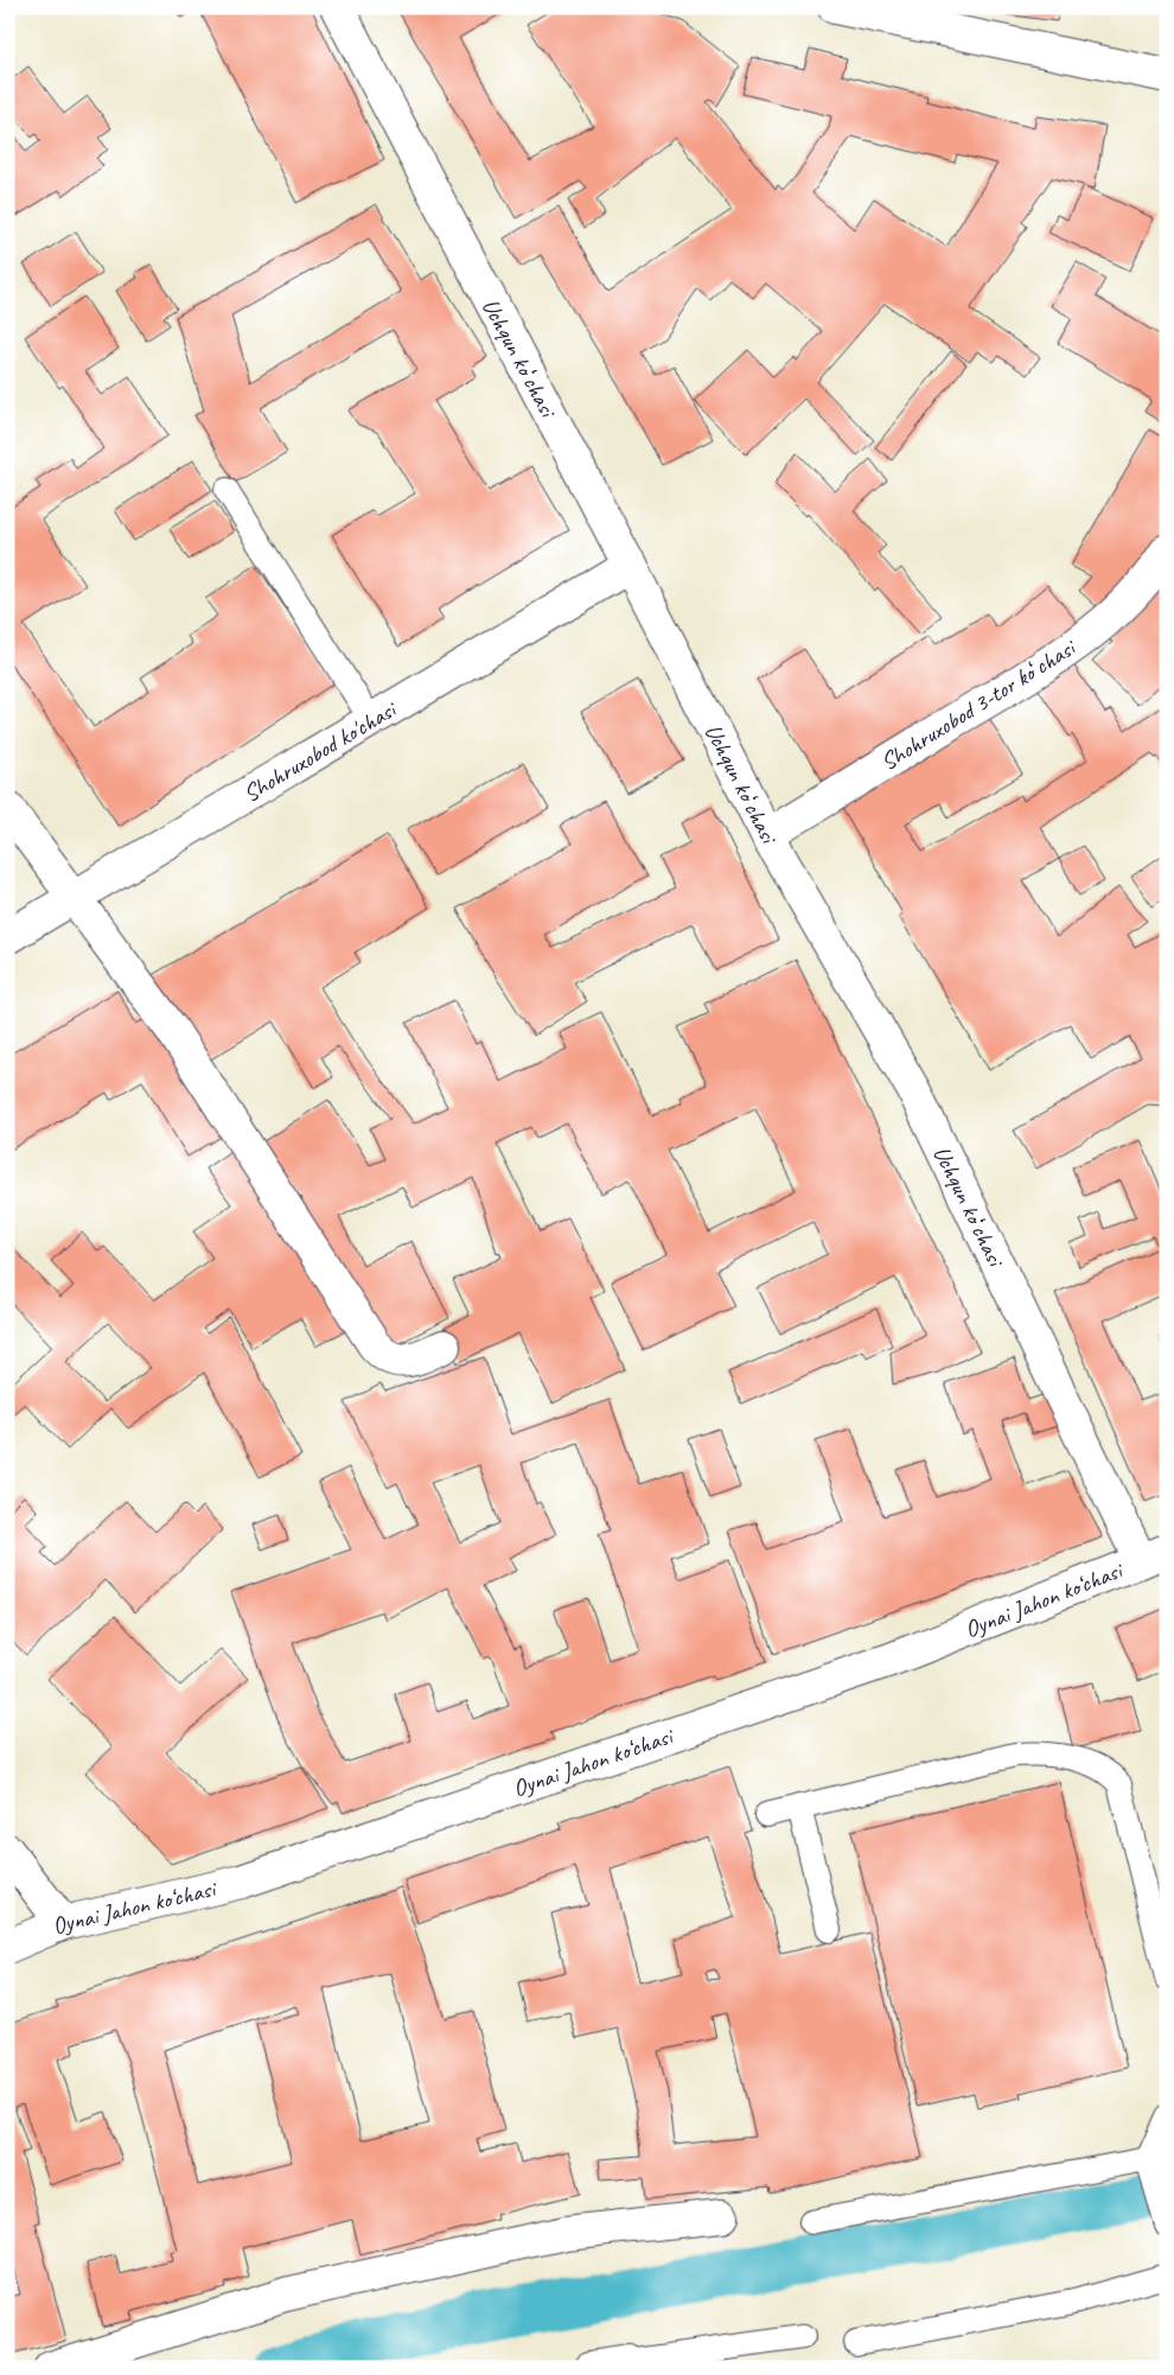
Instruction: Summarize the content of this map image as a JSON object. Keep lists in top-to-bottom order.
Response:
{
  "streets": {
    "street": [
      "Uchqun koʻchasi",
      "Shohruxobod 3-tor koʻchasi",
      "Shohruxobod ko'chasi",
      "Oynai Jahon ko‘chasi"
    ]
  },
  "crossings": [
    ["Uchqun koʻchasi", "Shohruxobod 3-tor koʻchasi"],
    ["Uchqun koʻchasi", "Shohruxobod ko'chasi"],
    ["Uchqun koʻchasi", "Oynai Jahon ko‘chasi"]
  ]
}
